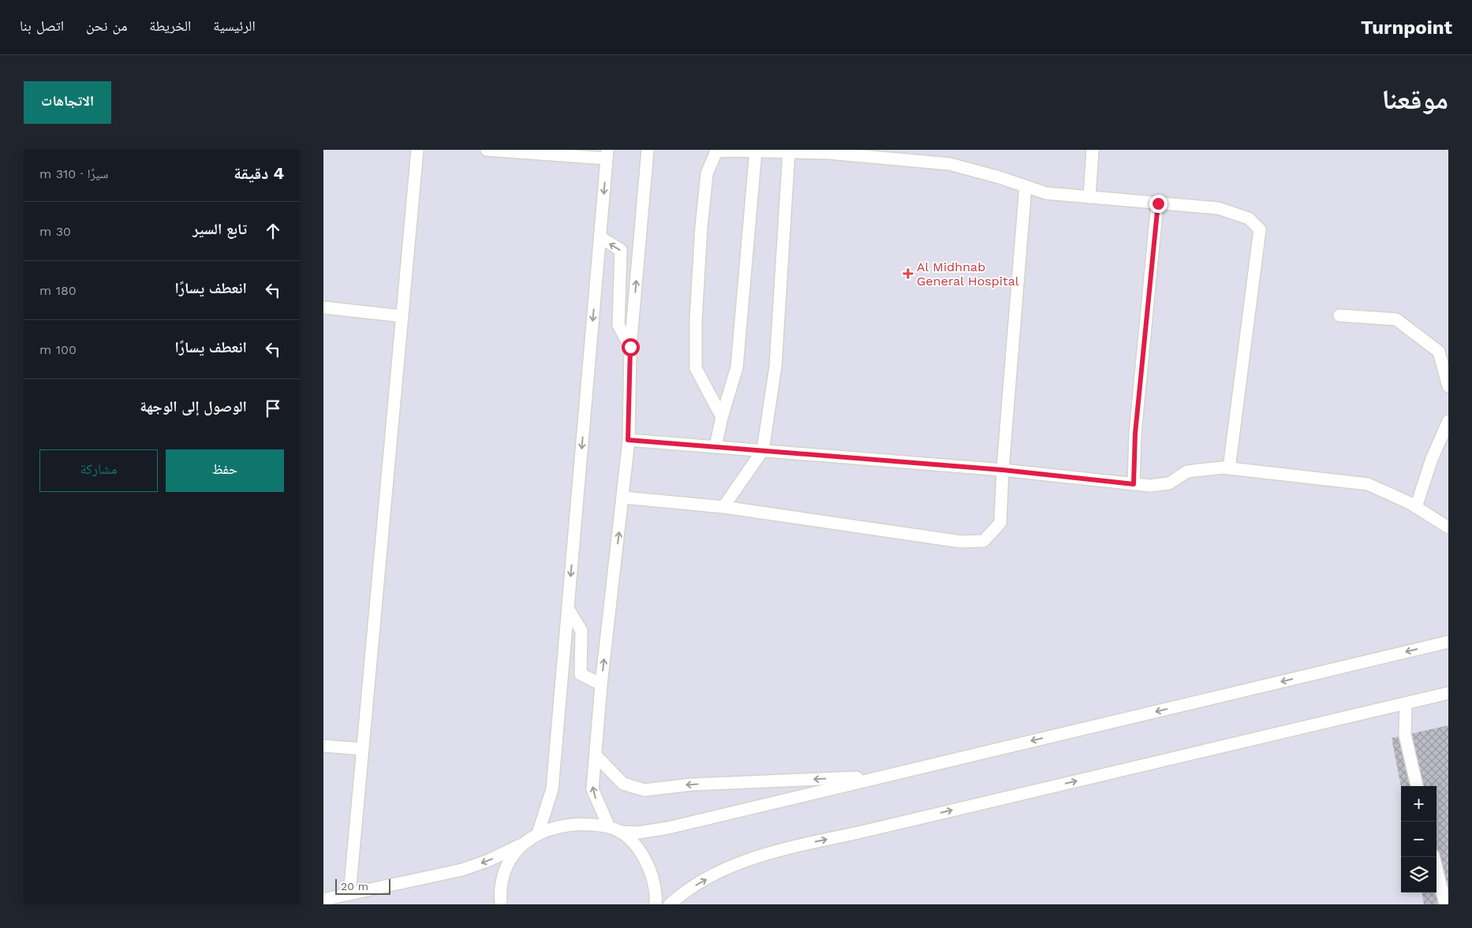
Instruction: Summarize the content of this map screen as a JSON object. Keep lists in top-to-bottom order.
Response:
{
  "places": {
    "health": ["Al Midhnab General Hospital"]
  },
  "scale_bar": "20 m",
  "page": {
    "header": "Turnpoint",
    "nav": [
      "الرئيسية",
      "الخريطة",
      "من نحن",
      "اتصل بنا"
    ],
    "title": "موقعنا",
    "buttons": [
      "الاتجاهات",
      ["حفظ", "مشاركة"]
    ],
    "heading": ["4 دقيقة", "سيرًا · 310 m"],
    "list": [
      ["تابع السير", "30 m"],
      ["انعطف يسارًا", "180 m"],
      ["انعطف يسارًا", "100 m"],
      "الوصول إلى الوجهة"
    ],
    "map_buttons": ["+", "−"],
    "scale": "20 m"
  }
}
